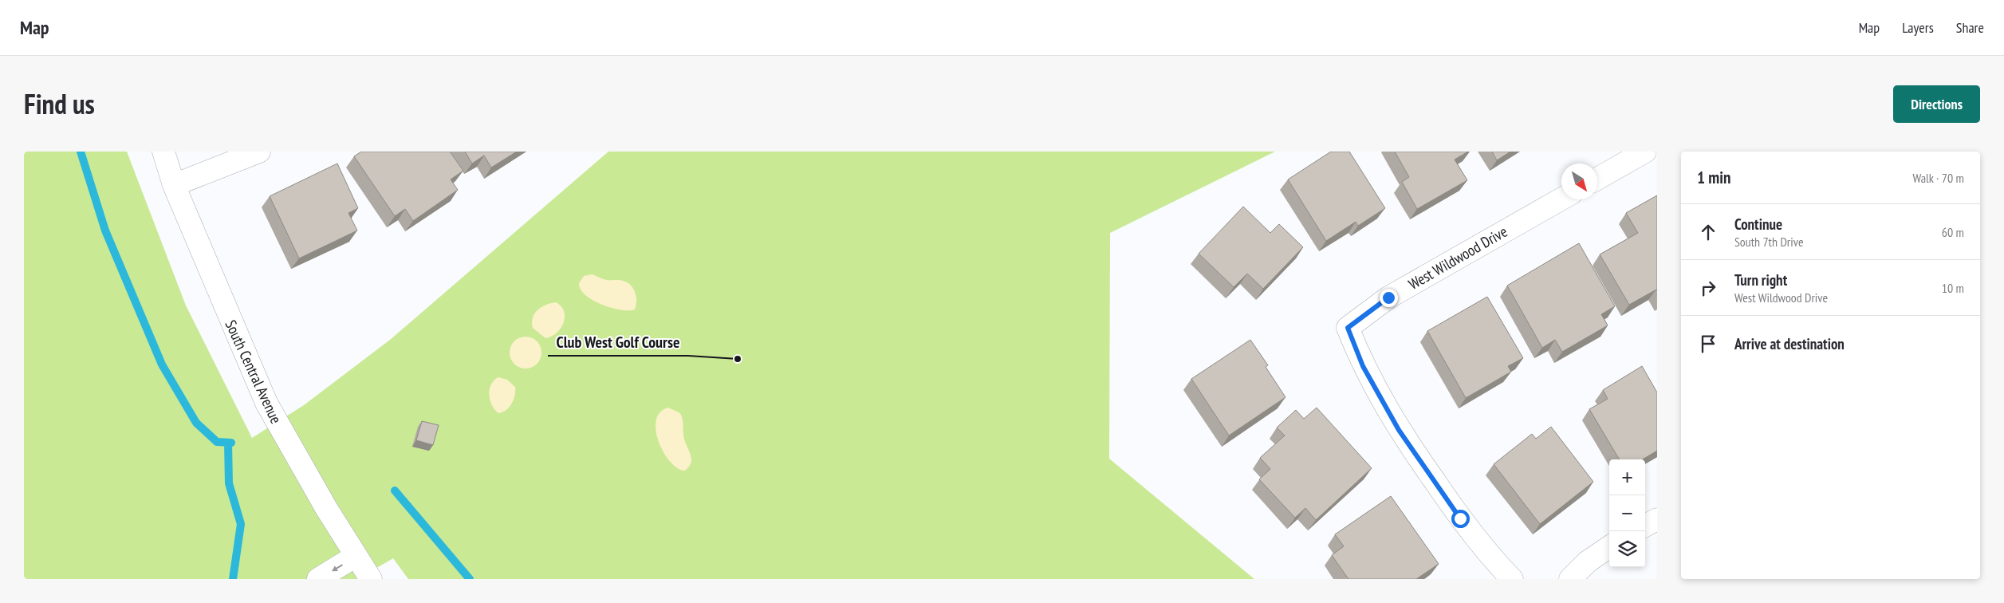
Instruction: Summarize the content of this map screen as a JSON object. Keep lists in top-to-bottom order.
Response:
{
  "streets": {
    "street": ["West Wildwood Drive", "South Central Avenue"]
  },
  "places": ["Club West Golf Course"],
  "north": "bottom right",
  "page": {
    "header": "Map",
    "nav": ["Map", "Layers", "Share"],
    "title": "Find us",
    "buttons": "Directions",
    "heading": ["1 min", "Walk · 70 m"],
    "list": [
      ["Continue", "South 7th Drive", "60 m"],
      ["Turn right", "West Wildwood Drive", "10 m"],
      "Arrive at destination"
    ],
    "map_buttons": ["+", "−"]
  }
}
